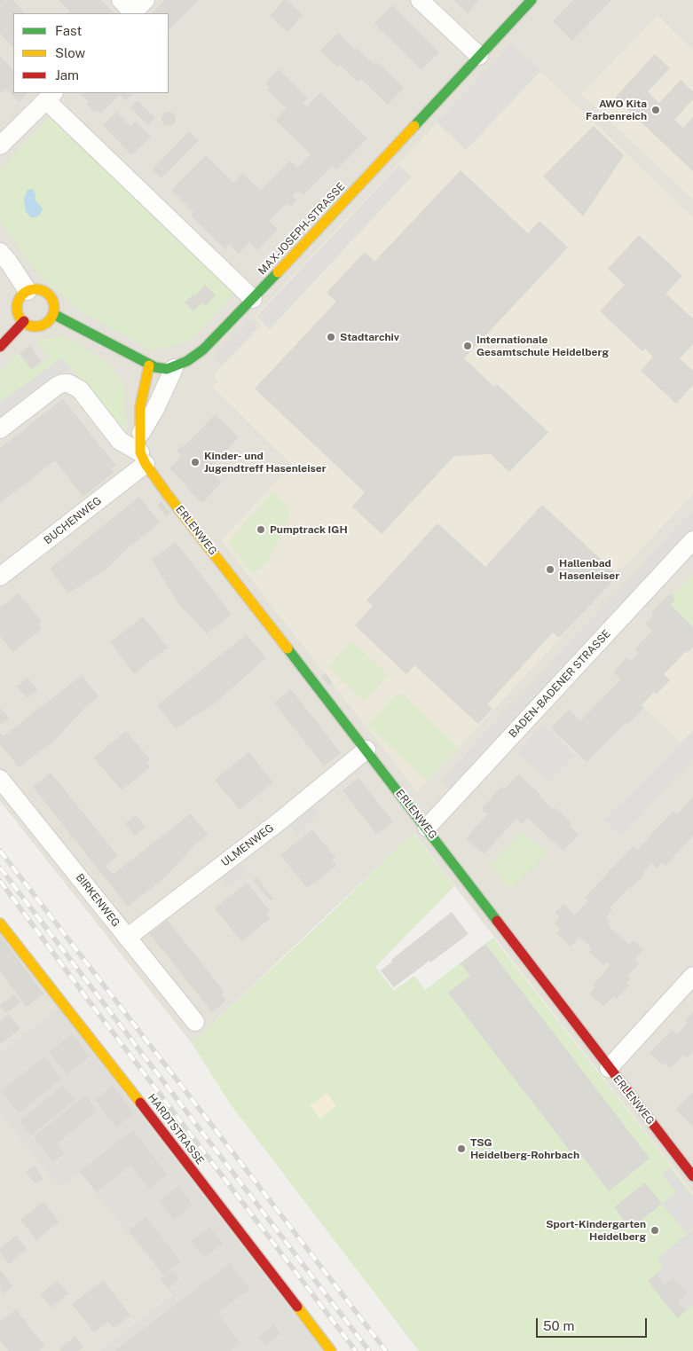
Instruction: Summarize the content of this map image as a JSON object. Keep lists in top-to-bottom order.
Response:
{
  "streets": {
    "street": [
      "MAX-JOSEPH-STRASSE",
      "BUCHENWEG",
      "ERLENWEG",
      "BADEN-BADENER STRASSE",
      "ULMENWEG",
      "BIRKENWEG",
      "HARDTSTRASSE"
    ]
  },
  "crossings": [
    ["BUCHENWEG", "ERLENWEG"],
    ["ERLENWEG", "BADEN-BADENER STRASSE"],
    ["ERLENWEG", "ULMENWEG"],
    ["ULMENWEG", "BIRKENWEG"]
  ],
  "places": [
    "AWO Kita Farbenreich",
    "Stadtarchiv",
    "Internationale Gesamtschule Heidelberg",
    "Kinder- und Jugendtreff Hasenleiser",
    "Pumptrack IGH",
    "Hallenbad Hasenleiser",
    "TSG Heidelberg-Rohrbach",
    "Sport-Kindergarten Heidelberg"
  ],
  "legend": ["Fast", "Slow", "Jam"],
  "scale_bar": "50 m"
}
